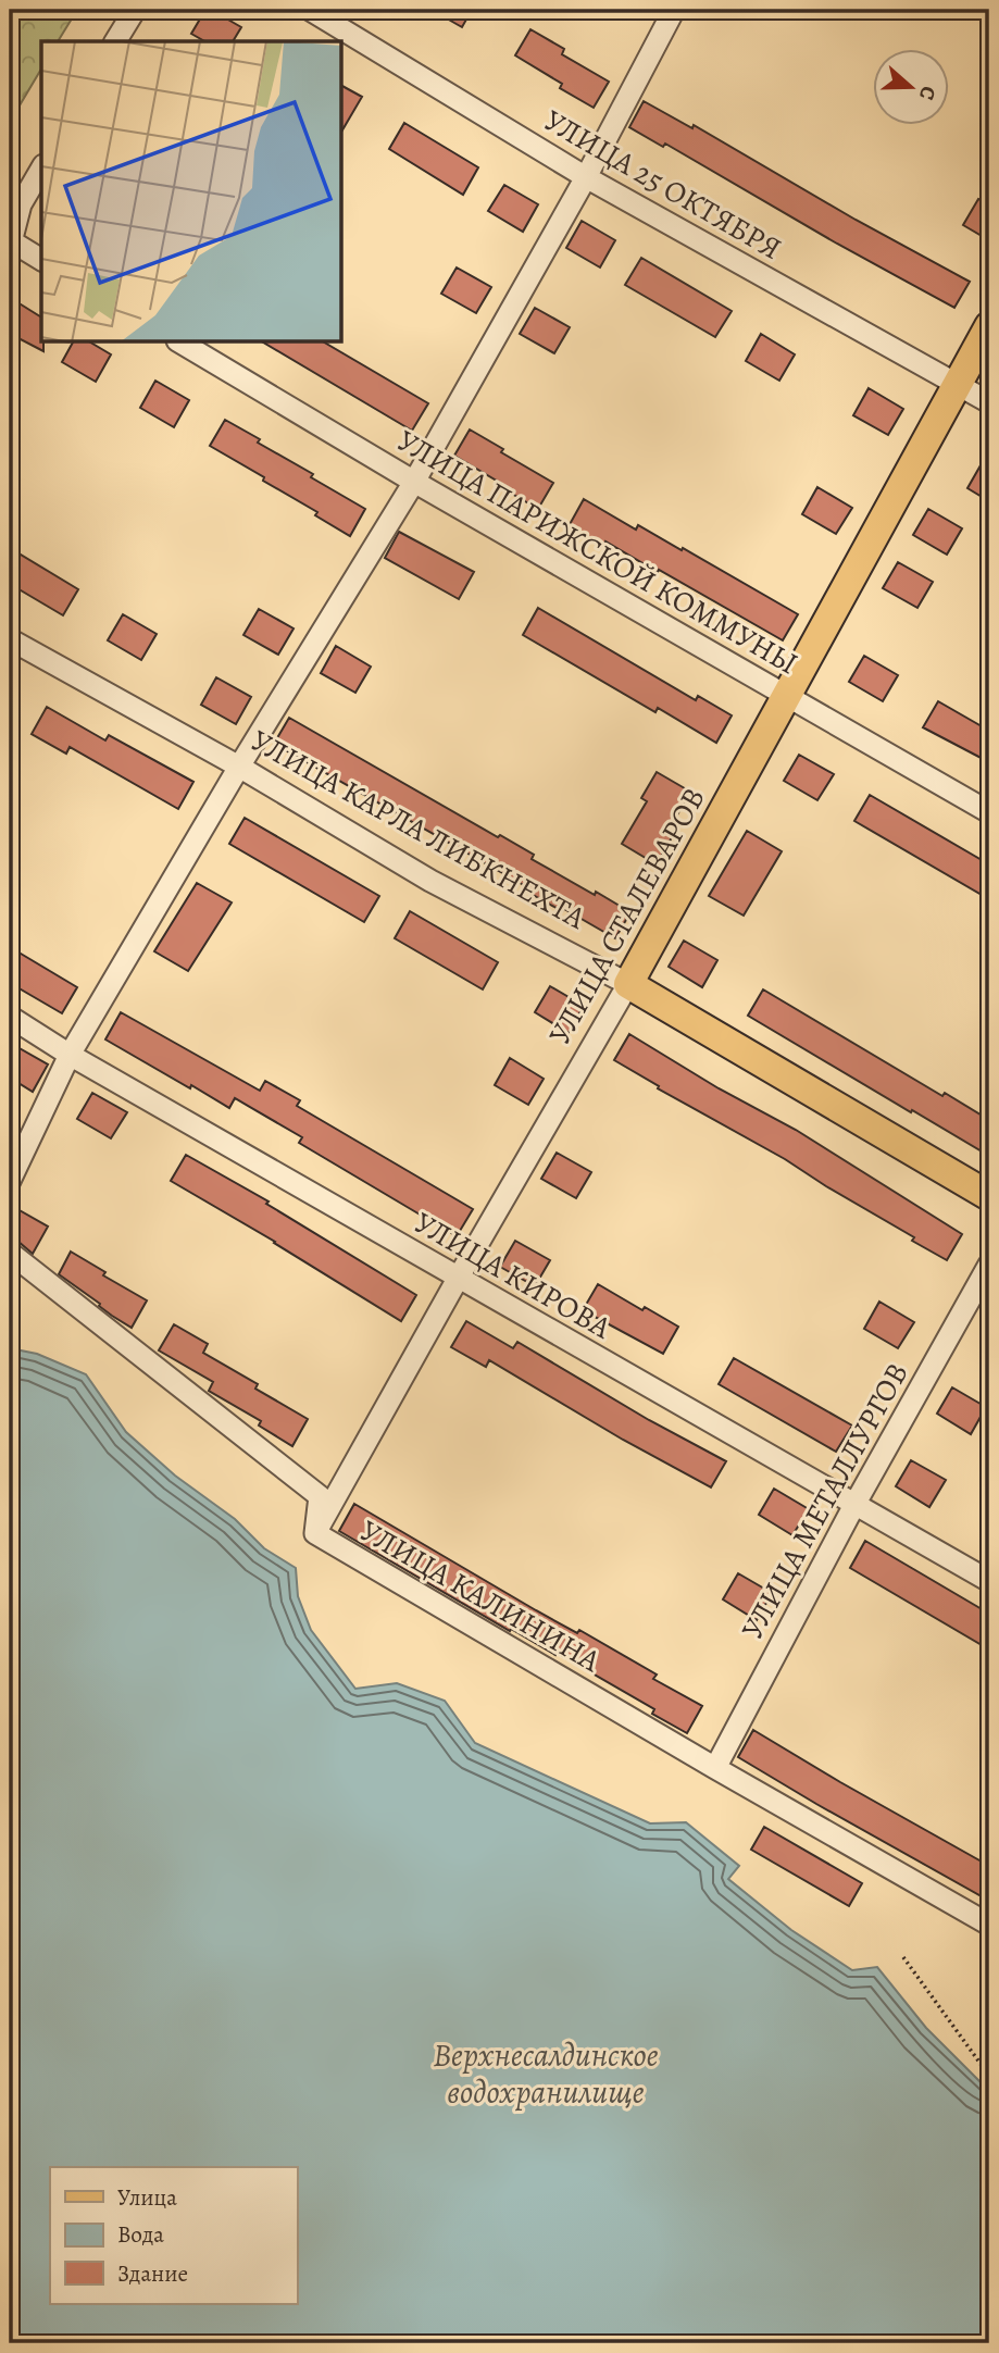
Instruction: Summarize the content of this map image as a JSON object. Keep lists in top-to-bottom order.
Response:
{
  "streets": {
    "main road": ["УЛИЦА КАРЛА ЛИБКНЕХТА", "УЛИЦА СТАЛЕВАРОВ"],
    "street": [
      "УЛИЦА 25 ОКТЯБРЯ",
      "УЛИЦА ПАРИЖСКОЙ КОММУНЫ",
      "УЛИЦА КИРОВА",
      "УЛИЦА МЕТАЛЛУРГОВ",
      "УЛИЦА КАЛИНИНА"
    ]
  },
  "crossings": [
    ["УЛИЦА 25 ОКТЯБРЯ", "УЛИЦА СТАЛЕВАРОВ"],
    ["УЛИЦА ПАРИЖСКОЙ КОММУНЫ", "УЛИЦА СТАЛЕВАРОВ"],
    ["УЛИЦА КАРЛА ЛИБКНЕХТА", "УЛИЦА СТАЛЕВАРОВ"],
    ["УЛИЦА СТАЛЕВАРОВ", "УЛИЦА КИРОВА"],
    ["УЛИЦА СТАЛЕВАРОВ", "УЛИЦА КАЛИНИНА"],
    ["УЛИЦА КИРОВА", "УЛИЦА МЕТАЛЛУРГОВ"],
    ["УЛИЦА МЕТАЛЛУРГОВ", "УЛИЦА КАЛИНИНА"]
  ],
  "water": ["Верхнесалдинское водохранилище"],
  "legend": ["Улица", "Вода", "Здание"],
  "north": "right"
}
